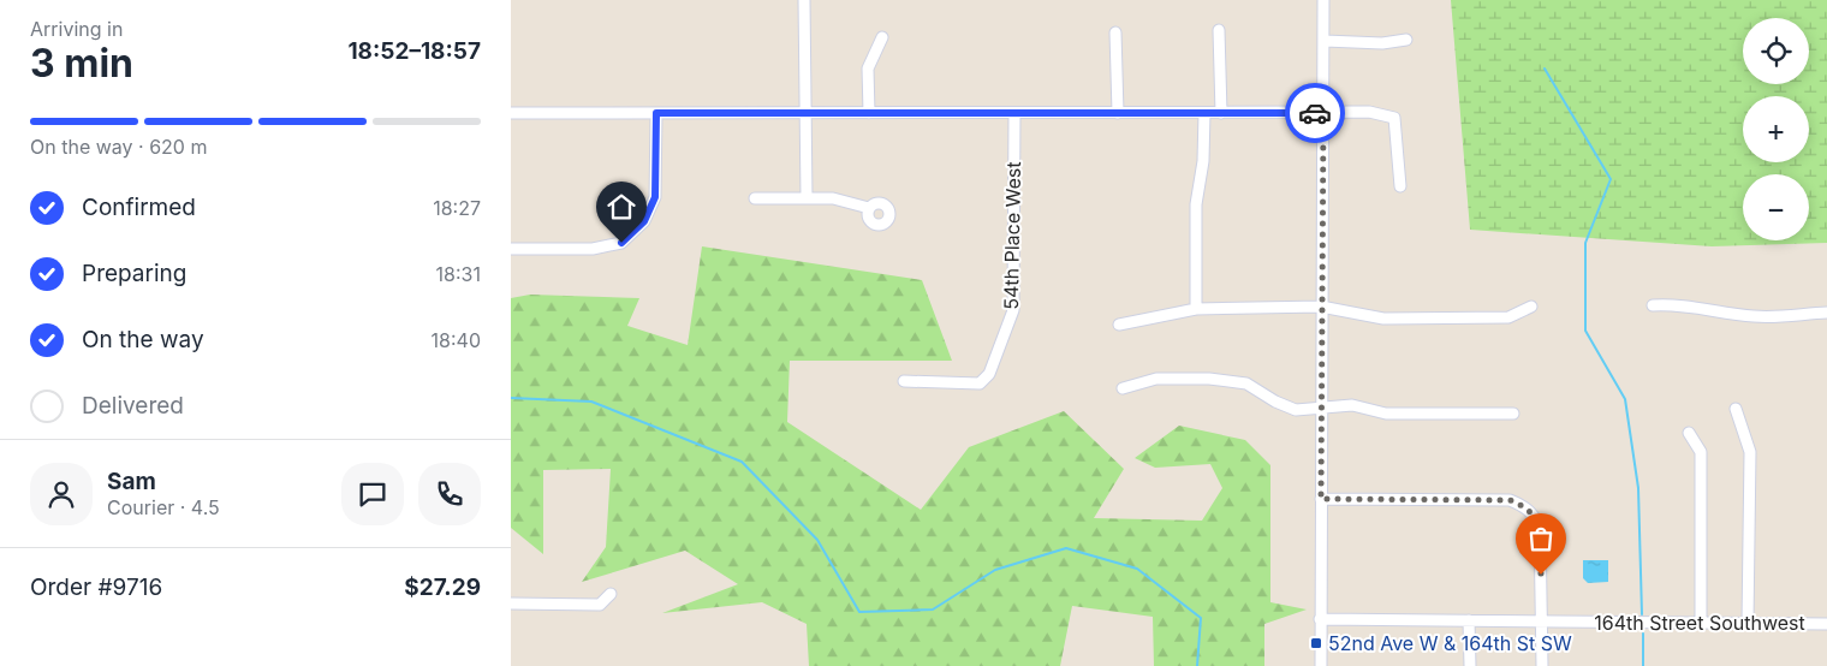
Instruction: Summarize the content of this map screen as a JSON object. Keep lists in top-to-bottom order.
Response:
{
  "streets": {
    "street": ["54th Place West", "164th Street Southwest"]
  },
  "places": {
    "transit": ["52nd Ave W & 164th St SW"]
  },
  "page": {
    "heading": ["3 min", "Arriving in", "18:52–18:57"],
    "panel": [
      "Sam",
      "Courier · 4.5",
      "Order #9716",
      "$27.29"
    ],
    "map_buttons": ["+", "−"],
    "bar": "On the way · 620 m",
    "list": [
      ["Confirmed", "18:27"],
      ["Preparing", "18:31"],
      ["On the way", "18:40"],
      "Delivered"
    ]
  }
}
